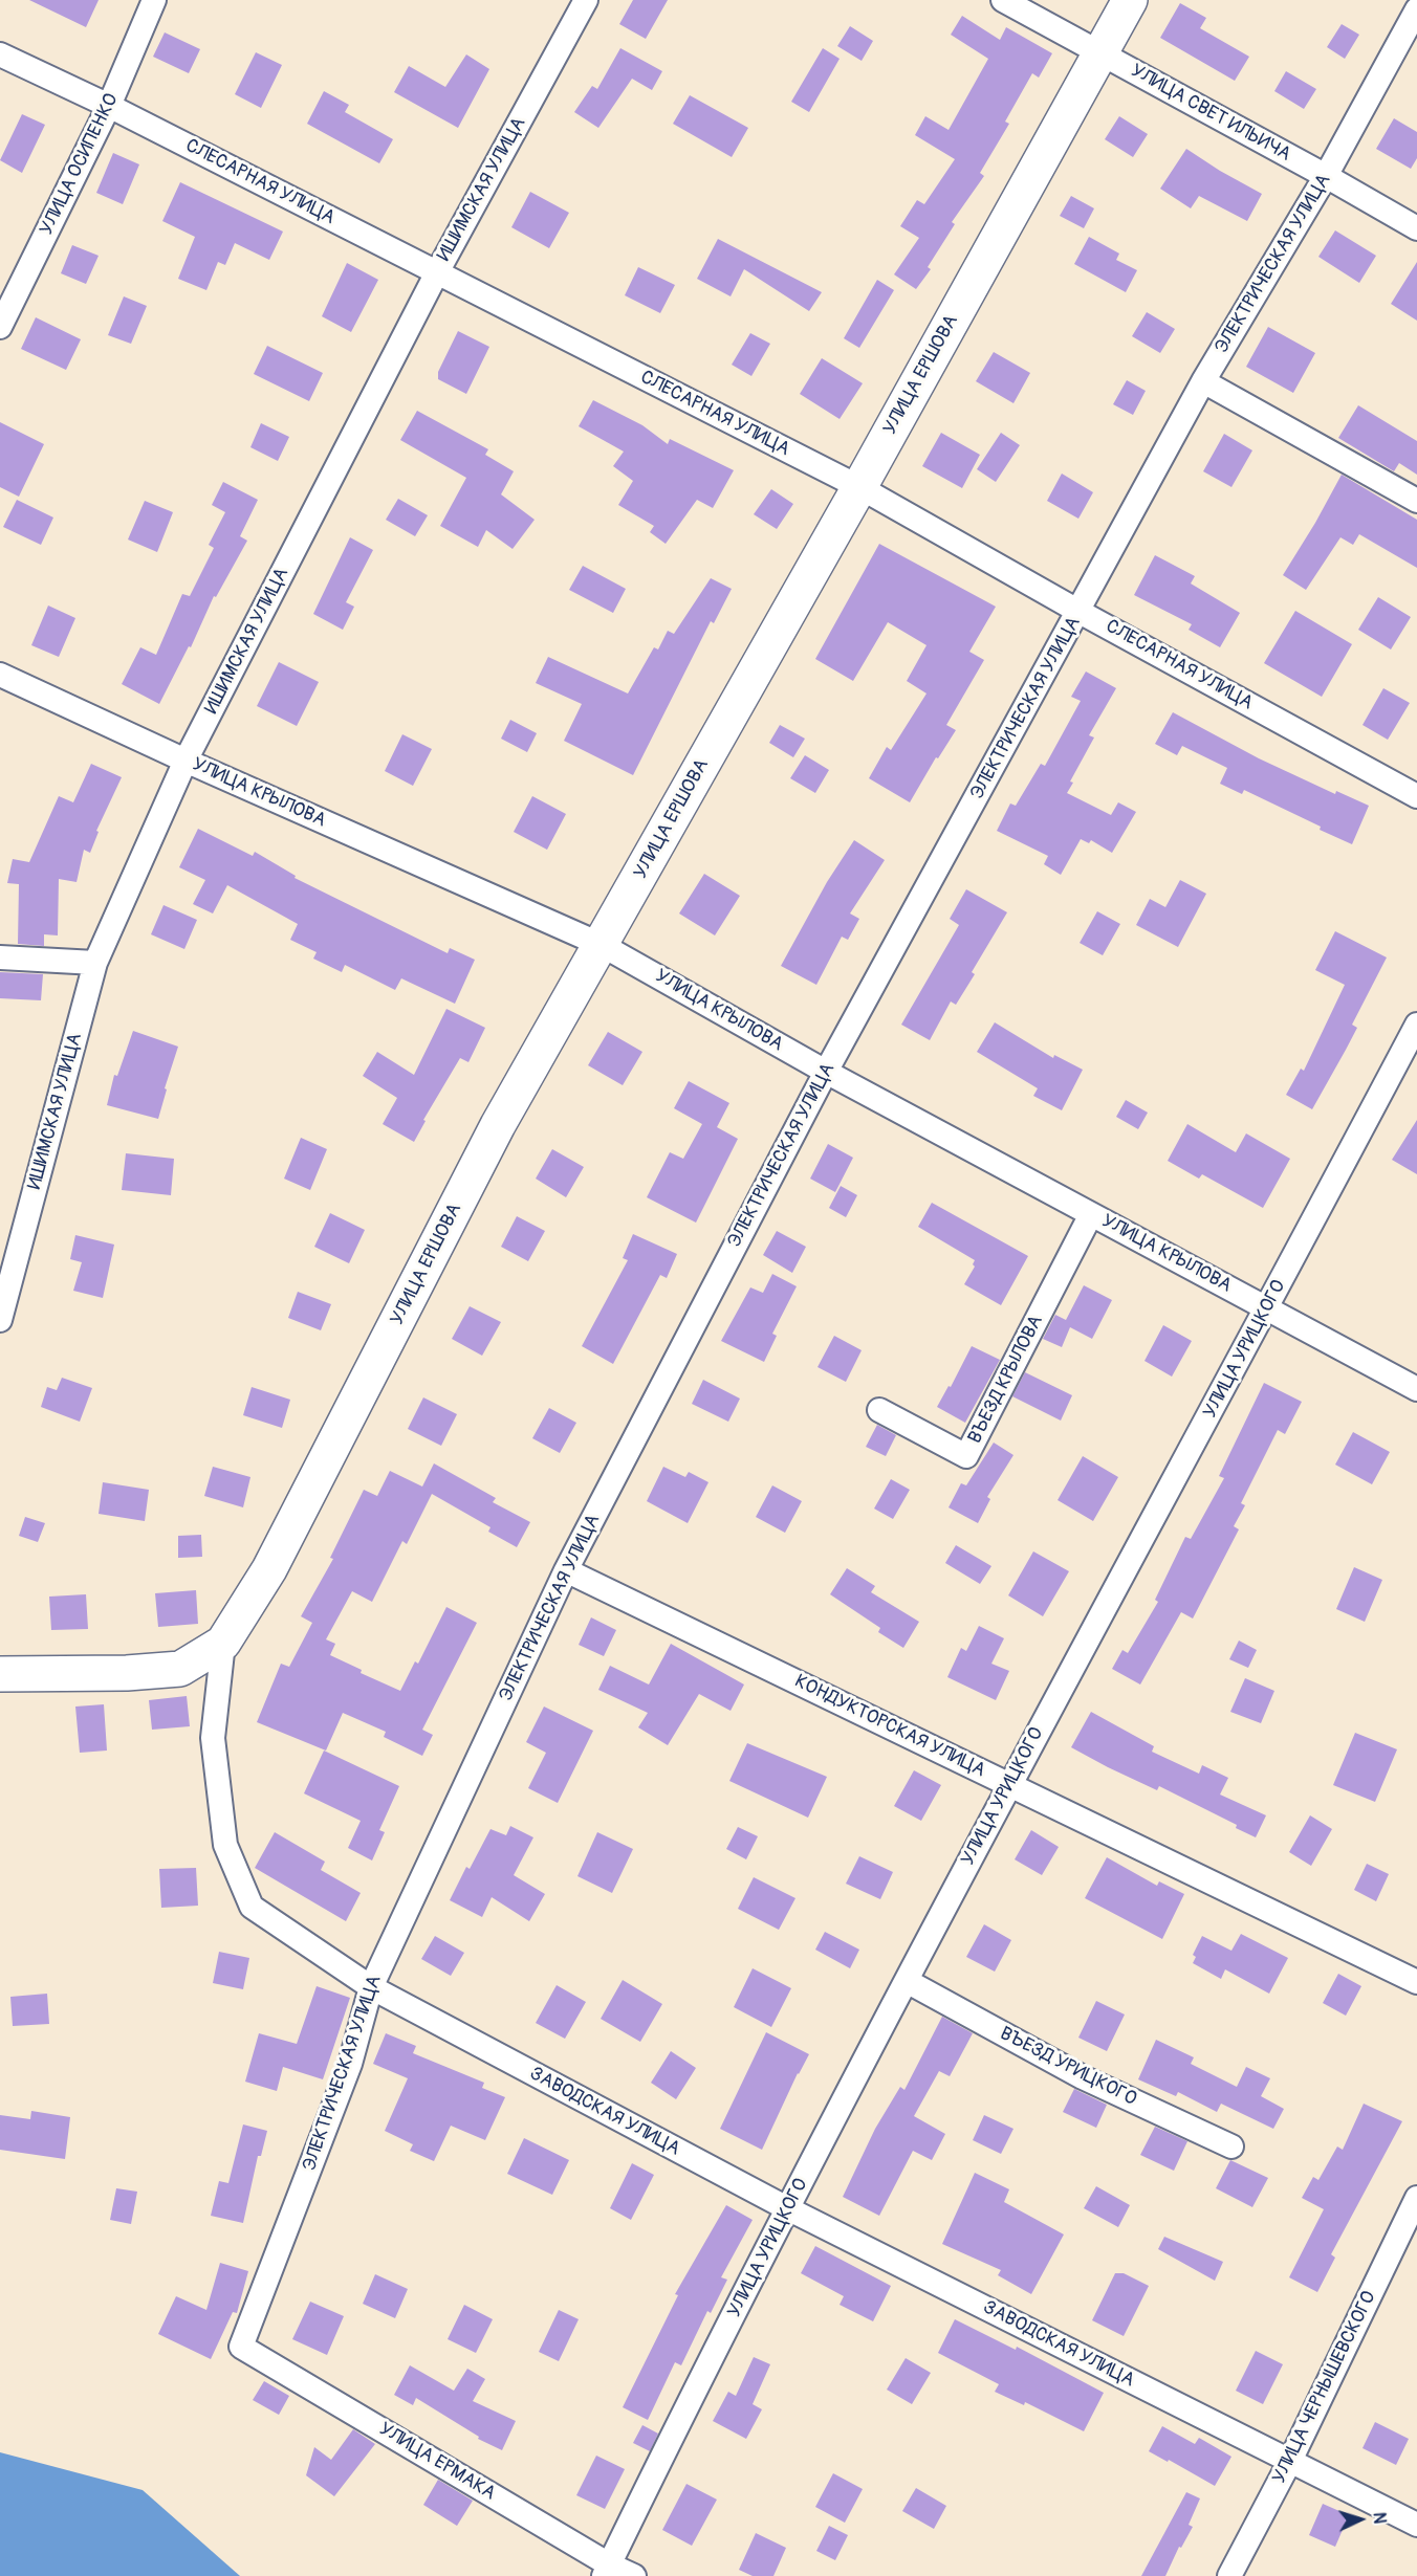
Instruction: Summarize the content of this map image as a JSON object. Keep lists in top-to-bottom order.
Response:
{
  "streets": {
    "street": [
      "УЛИЦА СВЕТ ИЛЬИЧА",
      "УЛИЦА ОСИПЕНКО",
      "СЛЕСАРНАЯ УЛИЦА",
      "ИШИМСКАЯ УЛИЦА",
      "ЭЛЕКТРИЧЕСКАЯ УЛИЦА",
      "УЛИЦА ЕРШОВА",
      "УЛИЦА КРЫЛОВА",
      "УЛИЦА УРИЦКОГО",
      "ВЪЕЗД КРЫЛОВА",
      "КОНДУКТОРСКАЯ УЛИЦА",
      "ВЪЕЗД УРИЦКОГО",
      "ЗАВОДСКАЯ УЛИЦА",
      "УЛИЦА ЧЕРНЫШЕВСКОГО",
      "УЛИЦА ЕРМАКА"
    ]
  },
  "crossings": [
    ["УЛИЦА СВЕТ ИЛЬИЧА", "ЭЛЕКТРИЧЕСКАЯ УЛИЦА"],
    ["УЛИЦА СВЕТ ИЛЬИЧА", "УЛИЦА ЕРШОВА"],
    ["УЛИЦА ОСИПЕНКО", "СЛЕСАРНАЯ УЛИЦА"],
    ["СЛЕСАРНАЯ УЛИЦА", "ИШИМСКАЯ УЛИЦА"],
    ["СЛЕСАРНАЯ УЛИЦА", "ЭЛЕКТРИЧЕСКАЯ УЛИЦА"],
    ["СЛЕСАРНАЯ УЛИЦА", "УЛИЦА ЕРШОВА"],
    ["ИШИМСКАЯ УЛИЦА", "УЛИЦА КРЫЛОВА"],
    ["ЭЛЕКТРИЧЕСКАЯ УЛИЦА", "УЛИЦА КРЫЛОВА"],
    ["ЭЛЕКТРИЧЕСКАЯ УЛИЦА", "КОНДУКТОРСКАЯ УЛИЦА"],
    ["ЭЛЕКТРИЧЕСКАЯ УЛИЦА", "ЗАВОДСКАЯ УЛИЦА"],
    ["ЭЛЕКТРИЧЕСКАЯ УЛИЦА", "УЛИЦА ЕРМАКА"],
    ["УЛИЦА ЕРШОВА", "УЛИЦА КРЫЛОВА"],
    ["УЛИЦА ЕРШОВА", "ЗАВОДСКАЯ УЛИЦА"],
    ["УЛИЦА КРЫЛОВА", "УЛИЦА УРИЦКОГО"],
    ["УЛИЦА КРЫЛОВА", "ВЪЕЗД КРЫЛОВА"],
    ["УЛИЦА УРИЦКОГО", "КОНДУКТОРСКАЯ УЛИЦА"],
    ["УЛИЦА УРИЦКОГО", "ВЪЕЗД УРИЦКОГО"],
    ["УЛИЦА УРИЦКОГО", "ЗАВОДСКАЯ УЛИЦА"],
    ["УЛИЦА УРИЦКОГО", "УЛИЦА ЕРМАКА"],
    ["ЗАВОДСКАЯ УЛИЦА", "УЛИЦА ЧЕРНЫШЕВСКОГО"]
  ],
  "north": "right"
}
